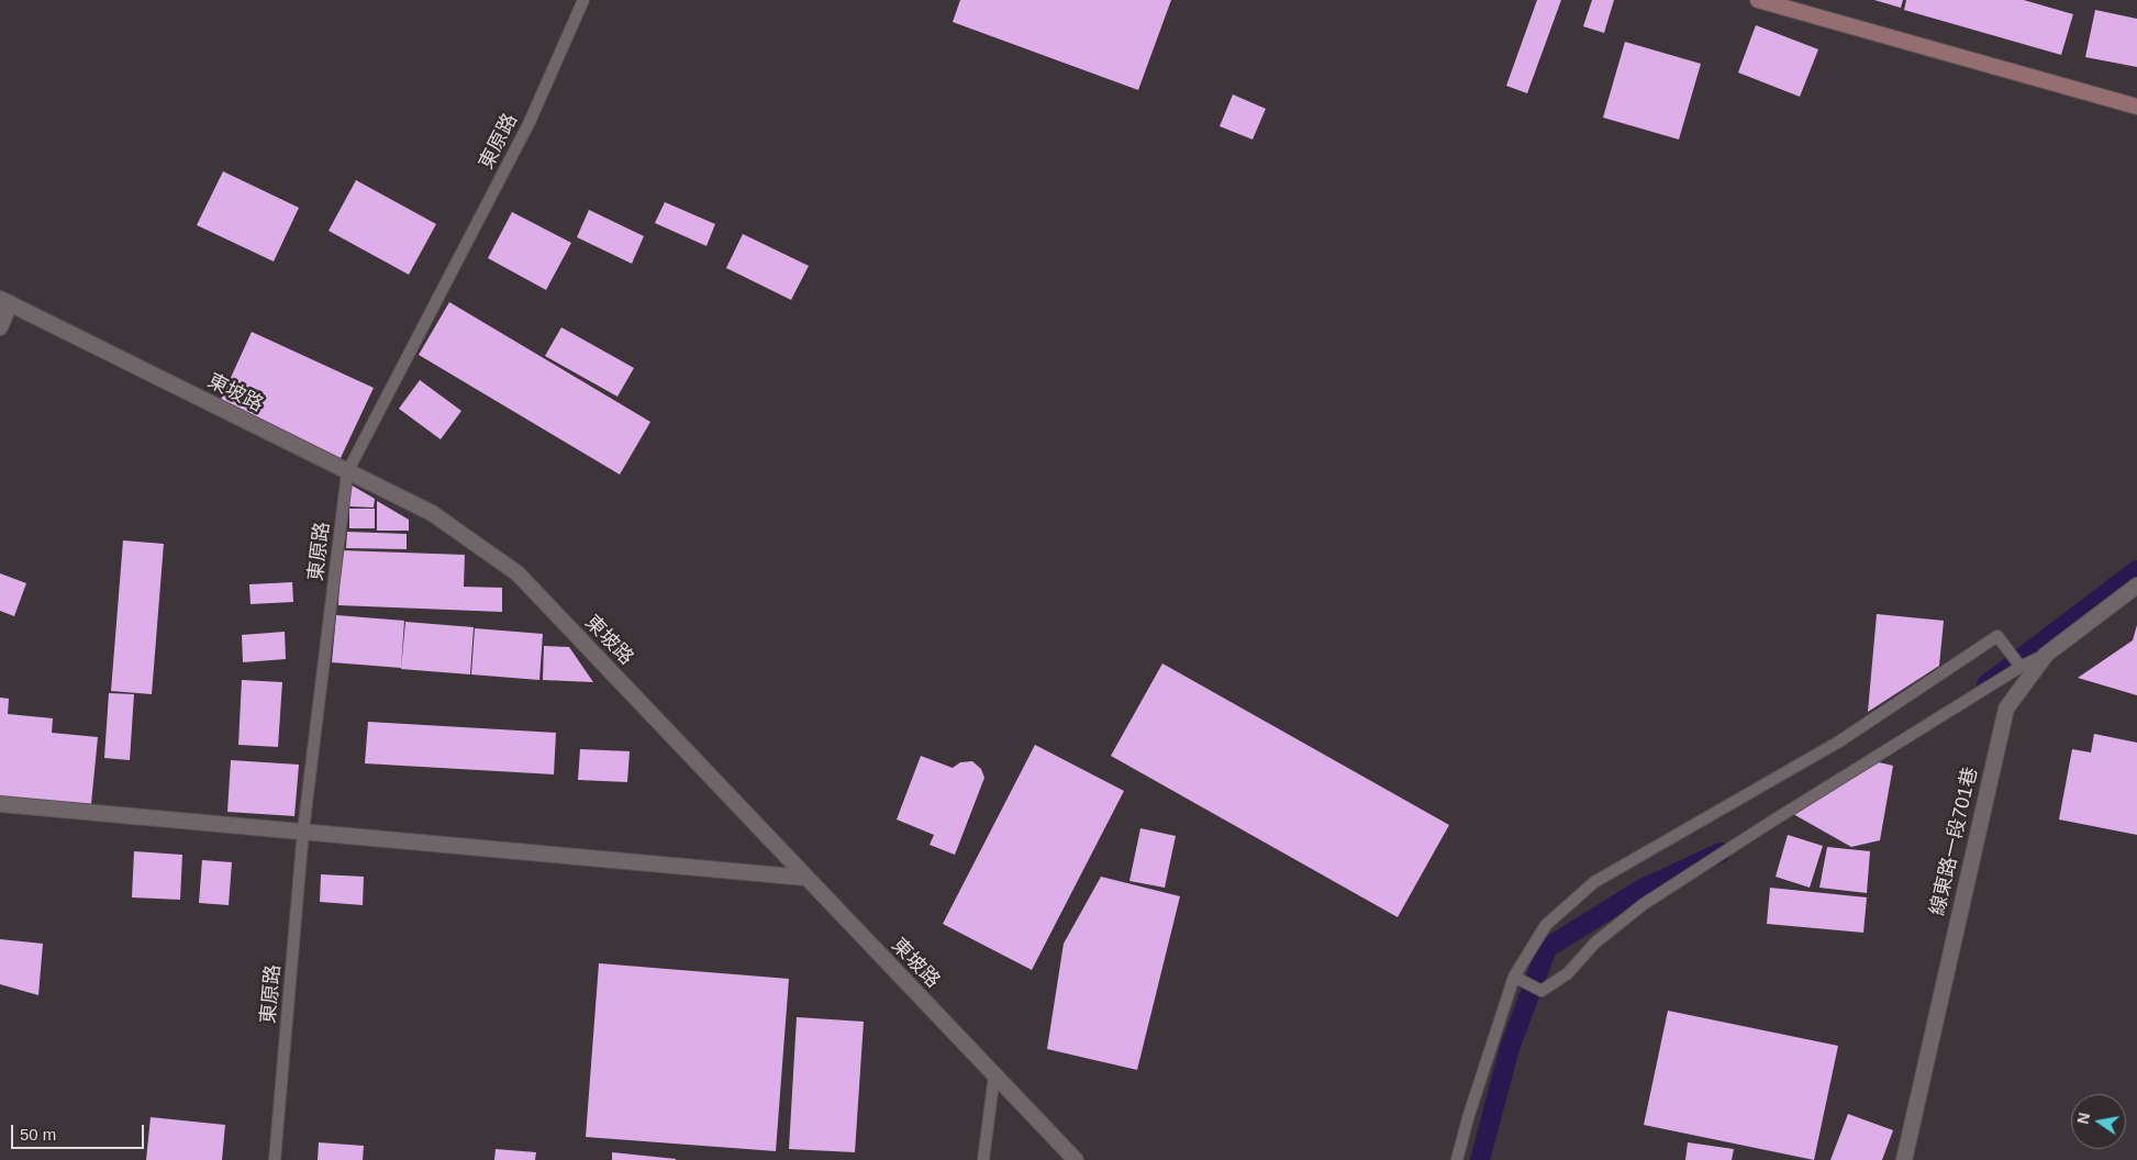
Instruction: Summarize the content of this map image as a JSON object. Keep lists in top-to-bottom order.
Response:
{
  "streets": {
    "street": ["東坡路", "線東路一段701巷"],
    "lane": ["東原路"]
  },
  "crossings": [
    ["東原路", "東坡路"]
  ],
  "scale_bar": "50 m",
  "north": "left"
}
